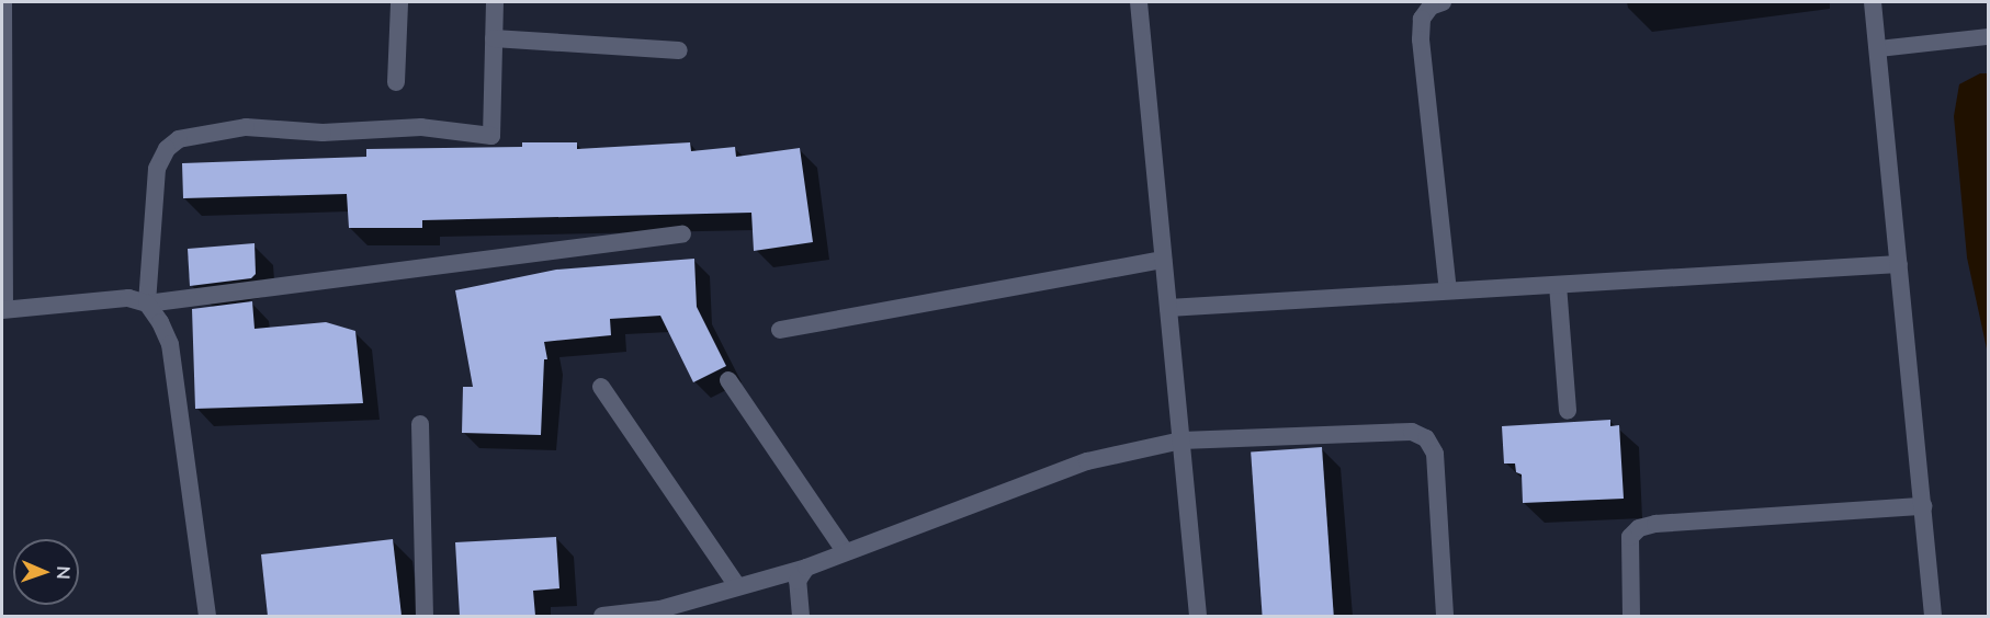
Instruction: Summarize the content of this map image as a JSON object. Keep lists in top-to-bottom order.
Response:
{
  "north": "right"
}
